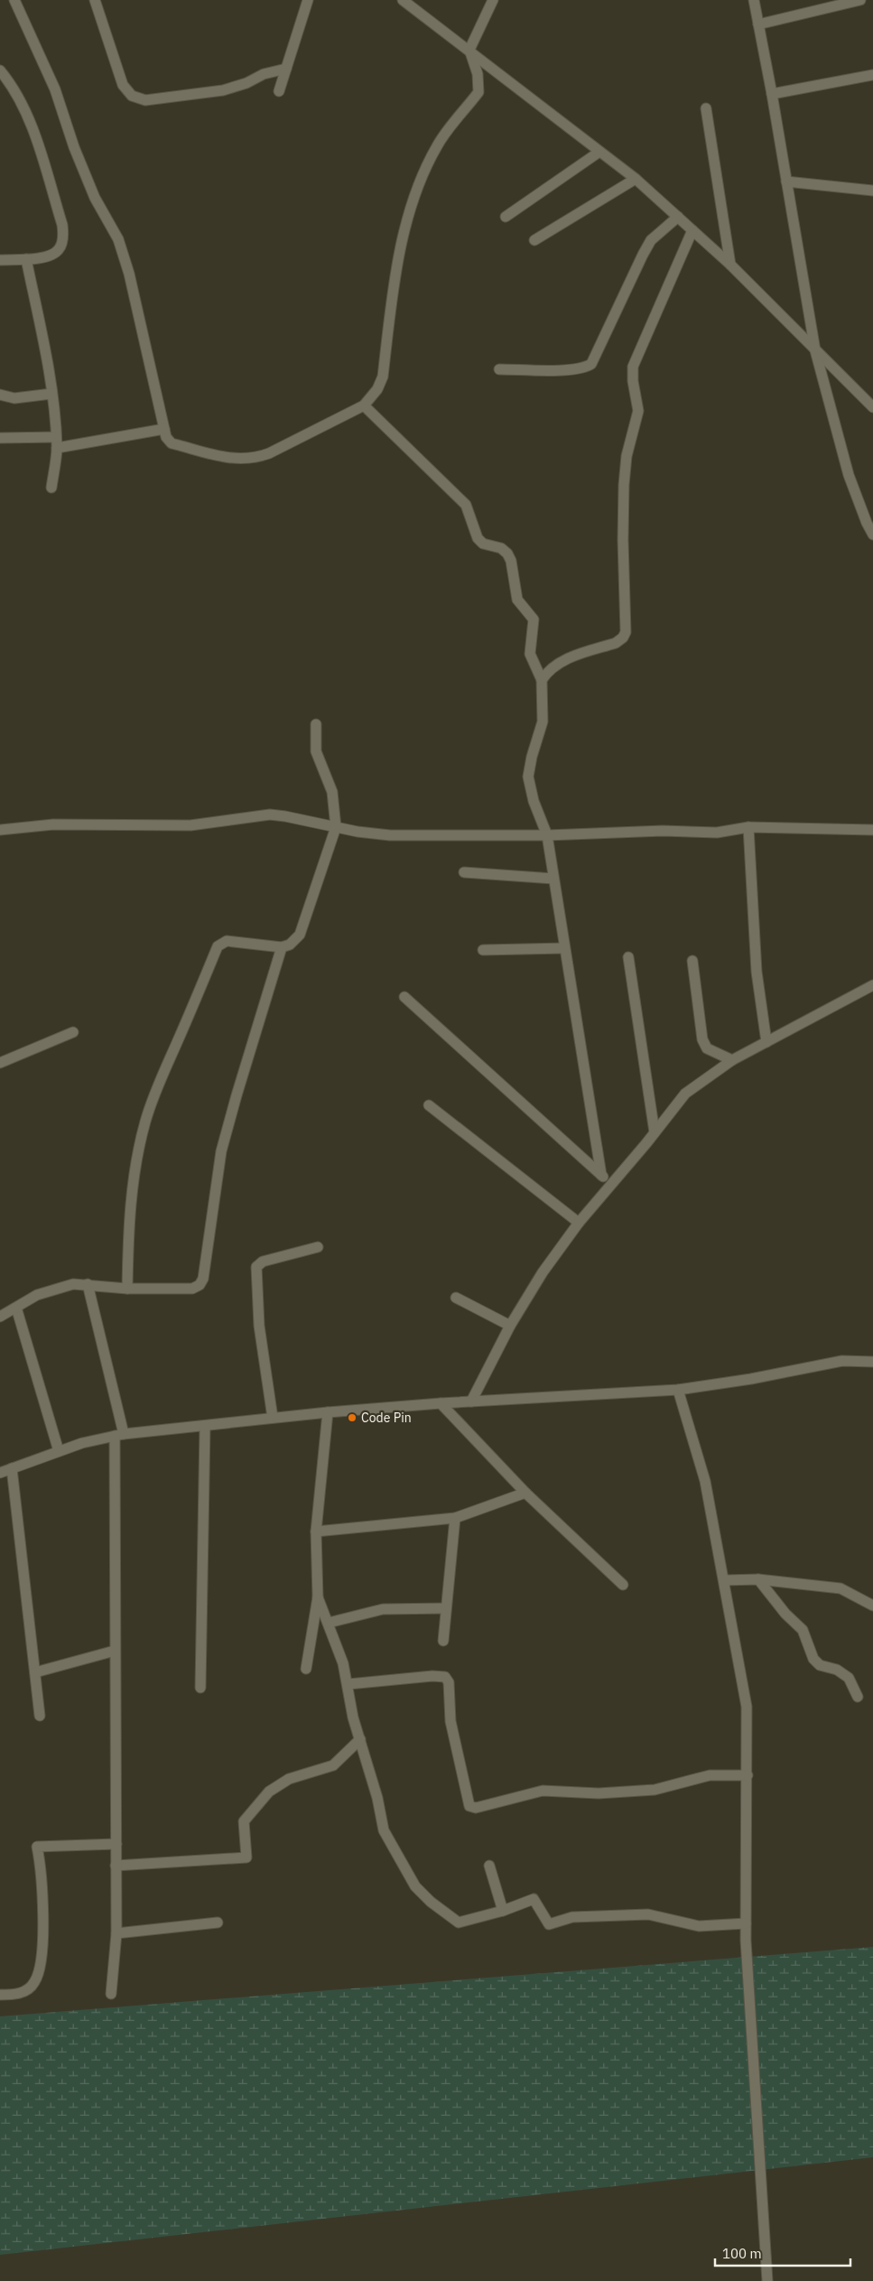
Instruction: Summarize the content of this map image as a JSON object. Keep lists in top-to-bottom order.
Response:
{
  "places": ["Code Pin"],
  "scale_bar": "100 m"
}
